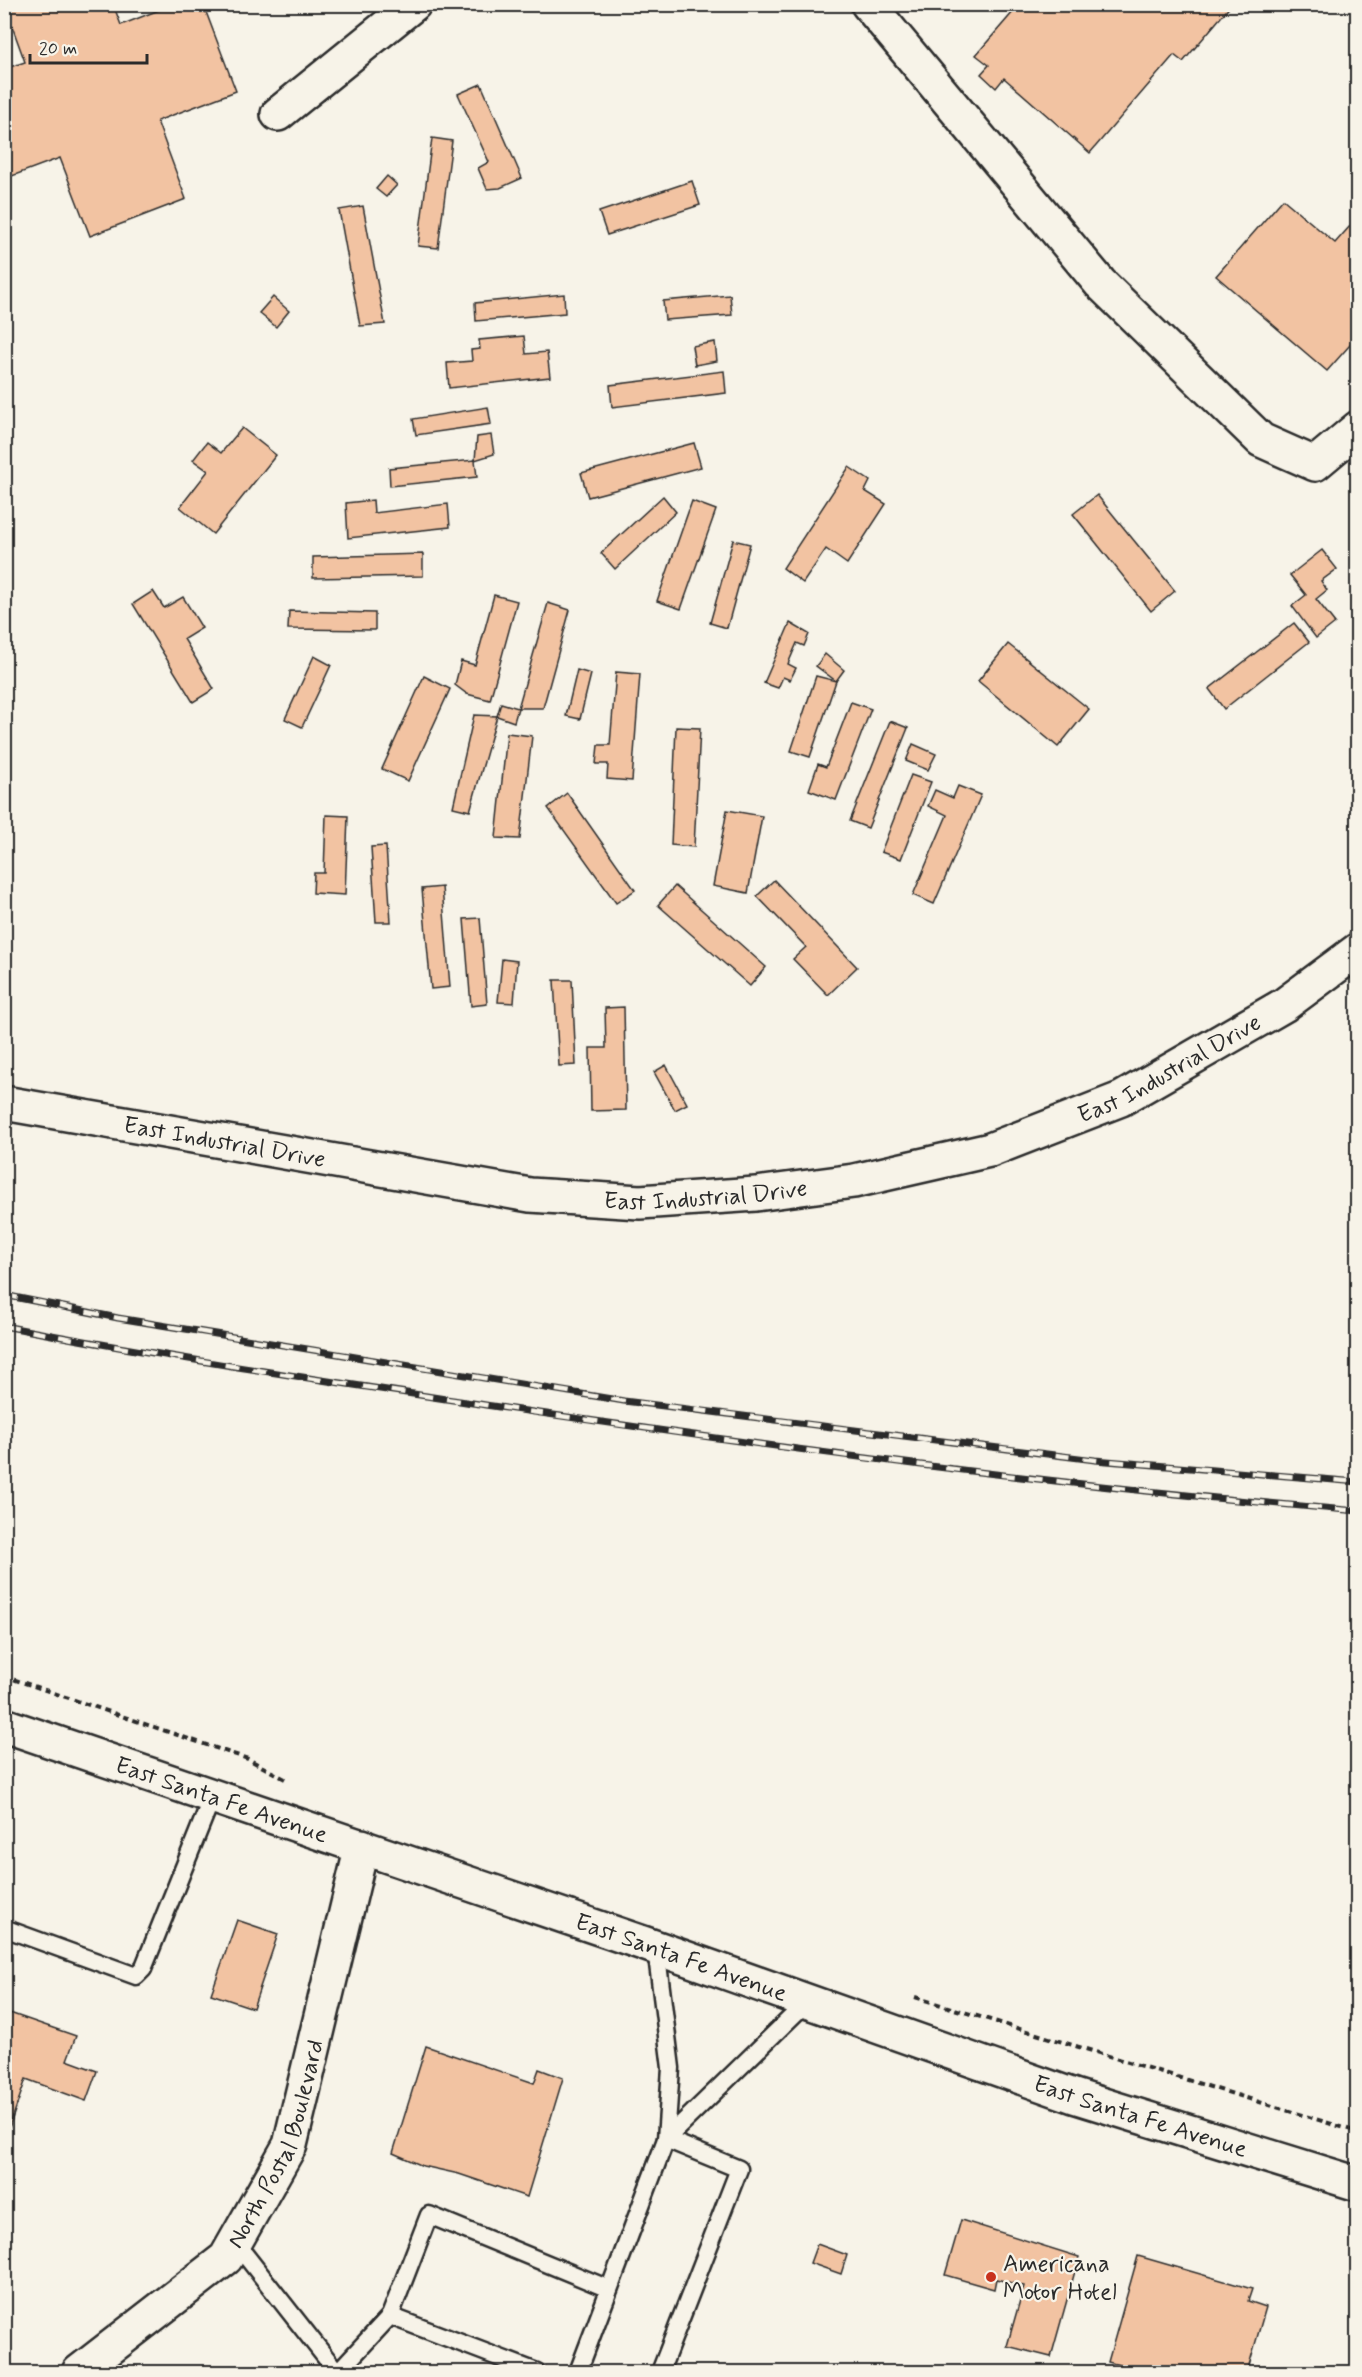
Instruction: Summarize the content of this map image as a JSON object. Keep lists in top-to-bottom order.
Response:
{
  "streets": {
    "street": ["East Industrial Drive", "East Santa Fe Avenue", "North Postal Boulevard"]
  },
  "crossings": [
    ["East Santa Fe Avenue", "North Postal Boulevard"]
  ],
  "places": ["Americana Motor Hotel"],
  "scale_bar": "20 m"
}
